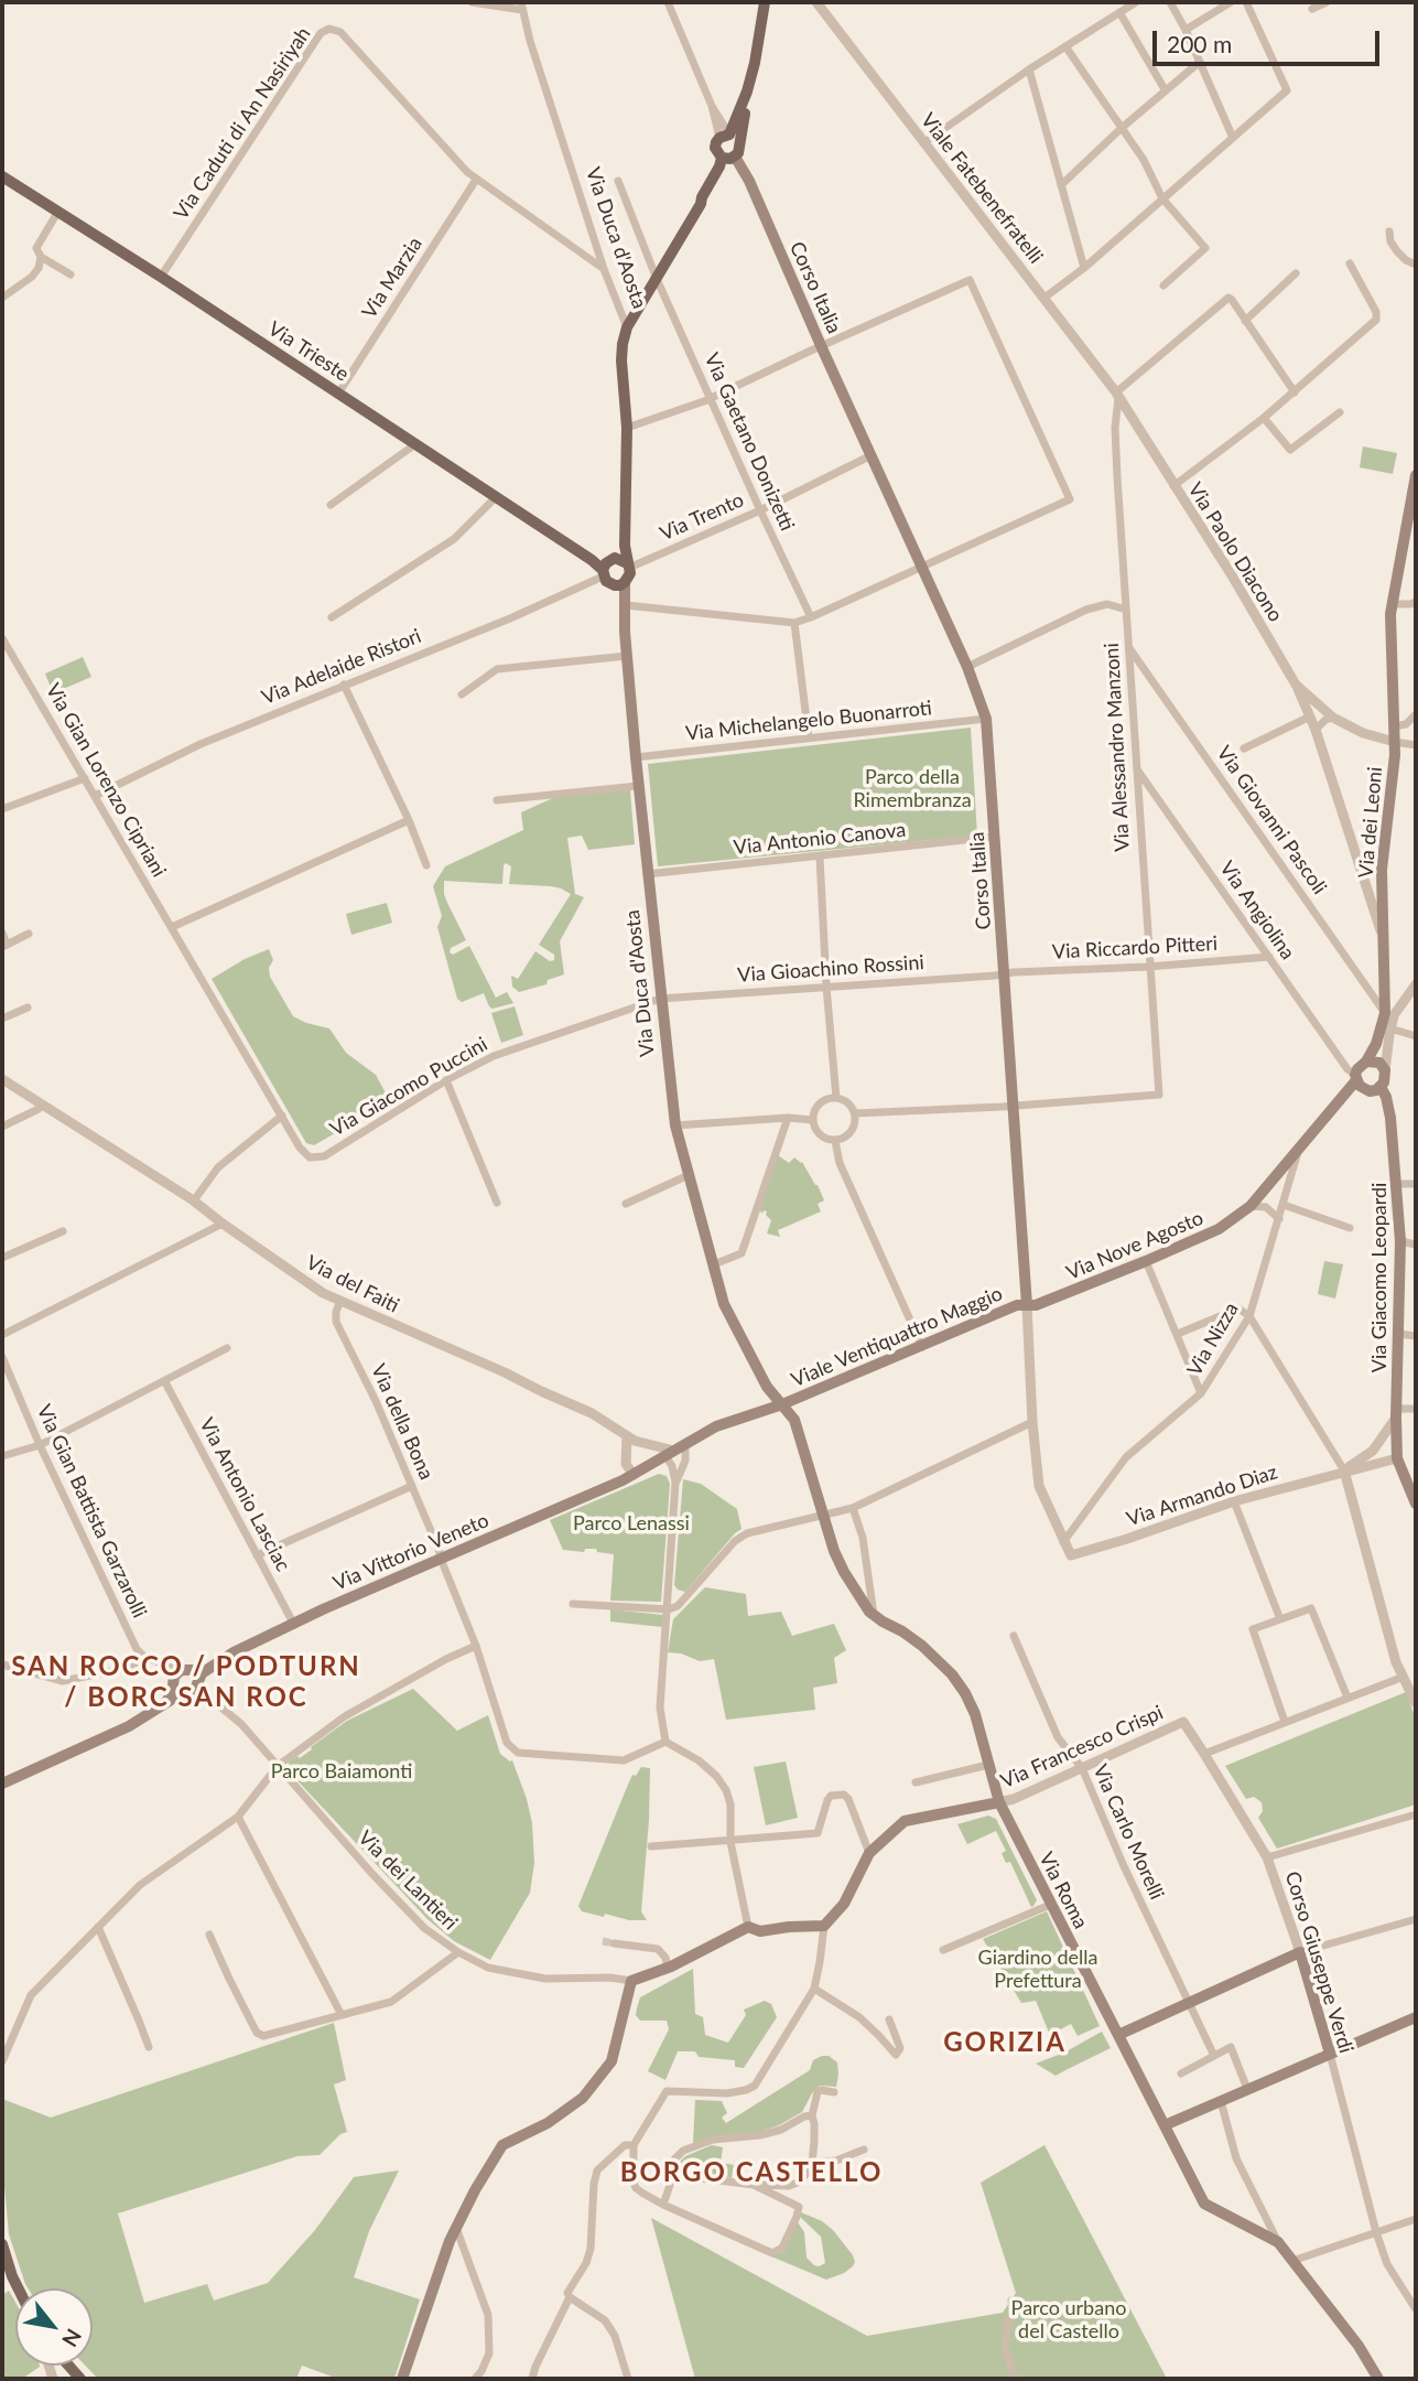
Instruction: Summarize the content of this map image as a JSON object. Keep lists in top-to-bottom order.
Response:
{
  "streets": {
    "main road": [
      "Via Duca d'Aosta",
      "Corso Italia",
      "Via Trieste",
      "Via dei Leoni",
      "Via Nove Agosto",
      "Via Giacomo Leopardi",
      "Viale Ventiquattro Maggio",
      "Via Vittorio Veneto",
      "Via Francesco Crispi",
      "Via Roma",
      "Corso Giuseppe Verdi"
    ],
    "street": [
      "Via Caduti di An Nasiriyah",
      "Viale Fatebenefratelli",
      "Via Marzia",
      "Via Gaetano Donizetti",
      "Via Trento",
      "Via Paolo Diacono",
      "Via Adelaide Ristori",
      "Via Michelangelo Buonarroti",
      "Via Alessandro Manzoni",
      "Via Gian Lorenzo Cipriani",
      "Via Giovanni Pascoli",
      "Via Antonio Canova",
      "Via Angiolina",
      "Via Riccardo Pitteri",
      "Via Gioachino Rossini",
      "Via Giacomo Puccini",
      "Via del Faiti",
      "Via Nizza",
      "Via della Bona",
      "Via Antonio Lasciac",
      "Via Armando Diaz",
      "Via Gian Battista Garzarolli",
      "Via Carlo Morelli",
      "Via dei Lantieri"
    ]
  },
  "crossings": [
    ["Via Caduti di An Nasiriyah", "Via Duca d'Aosta"],
    ["Via Caduti di An Nasiriyah", "Via Marzia"],
    ["Via Caduti di An Nasiriyah", "Via Trieste"],
    ["Viale Fatebenefratelli", "Via Paolo Diacono"],
    ["Viale Fatebenefratelli", "Via Alessandro Manzoni"],
    ["Via Duca d'Aosta", "Via Trieste"],
    ["Via Duca d'Aosta", "Via Trento"],
    ["Via Duca d'Aosta", "Via Adelaide Ristori"],
    ["Via Duca d'Aosta", "Via Michelangelo Buonarroti"],
    ["Via Duca d'Aosta", "Via Antonio Canova"],
    ["Via Duca d'Aosta", "Via Gioachino Rossini"],
    ["Via Duca d'Aosta", "Via Giacomo Puccini"],
    ["Via Duca d'Aosta", "Viale Ventiquattro Maggio"],
    ["Via Duca d'Aosta", "Via Roma"],
    ["Via Marzia", "Via Trieste"],
    ["Corso Italia", "Via Trento"],
    ["Corso Italia", "Via Michelangelo Buonarroti"],
    ["Corso Italia", "Via Alessandro Manzoni"],
    ["Corso Italia", "Via Antonio Canova"],
    ["Corso Italia", "Via Riccardo Pitteri"],
    ["Corso Italia", "Via Gioachino Rossini"],
    ["Corso Italia", "Via Nove Agosto"],
    ["Corso Italia", "Viale Ventiquattro Maggio"],
    ["Corso Italia", "Via Nizza"],
    ["Corso Italia", "Via Armando Diaz"],
    ["Via Trieste", "Via Trento"],
    ["Via Trieste", "Via Adelaide Ristori"],
    ["Via Gaetano Donizetti", "Via Trento"],
    ["Via Trento", "Via Adelaide Ristori"],
    ["Via Paolo Diacono", "Via Alessandro Manzoni"],
    ["Via Paolo Diacono", "Via dei Leoni"],
    ["Via Adelaide Ristori", "Via Gian Lorenzo Cipriani"],
    ["Via Alessandro Manzoni", "Via Giovanni Pascoli"],
    ["Via Alessandro Manzoni", "Via Angiolina"],
    ["Via Alessandro Manzoni", "Via Riccardo Pitteri"],
    ["Via Gian Lorenzo Cipriani", "Via Giacomo Puccini"],
    ["Via Giovanni Pascoli", "Via dei Leoni"],
    ["Via dei Leoni", "Via Angiolina"],
    ["Via dei Leoni", "Via Nove Agosto"],
    ["Via dei Leoni", "Via Nizza"],
    ["Via Angiolina", "Via Riccardo Pitteri"],
    ["Via Riccardo Pitteri", "Via Gioachino Rossini"],
    ["Via Gioachino Rossini", "Via Giacomo Puccini"],
    ["Via Nove Agosto", "Viale Ventiquattro Maggio"],
    ["Via Nove Agosto", "Via Nizza"],
    ["Via Giacomo Leopardi", "Via Armando Diaz"],
    ["Via del Faiti", "Via della Bona"],
    ["Viale Ventiquattro Maggio", "Via Vittorio Veneto"],
    ["Via della Bona", "Via Vittorio Veneto"],
    ["Via Antonio Lasciac", "Via Vittorio Veneto"],
    ["Via Vittorio Veneto", "Via dei Lantieri"],
    ["Via Francesco Crispi", "Via Carlo Morelli"],
    ["Via Francesco Crispi", "Via Roma"],
    ["Via Francesco Crispi", "Corso Giuseppe Verdi"]
  ],
  "districts": ["SAN ROCCO / PODTURN / BORC SAN ROC", "GORIZIA", "BORGO CASTELLO"],
  "parks": [
    "Parco della Rimembranza",
    "Parco Lenassi",
    "Parco Baiamonti",
    "Giardino della Prefettura",
    "Parco urbano del Castello"
  ],
  "scale_bar": "200 m",
  "north": "bottom right"
}
